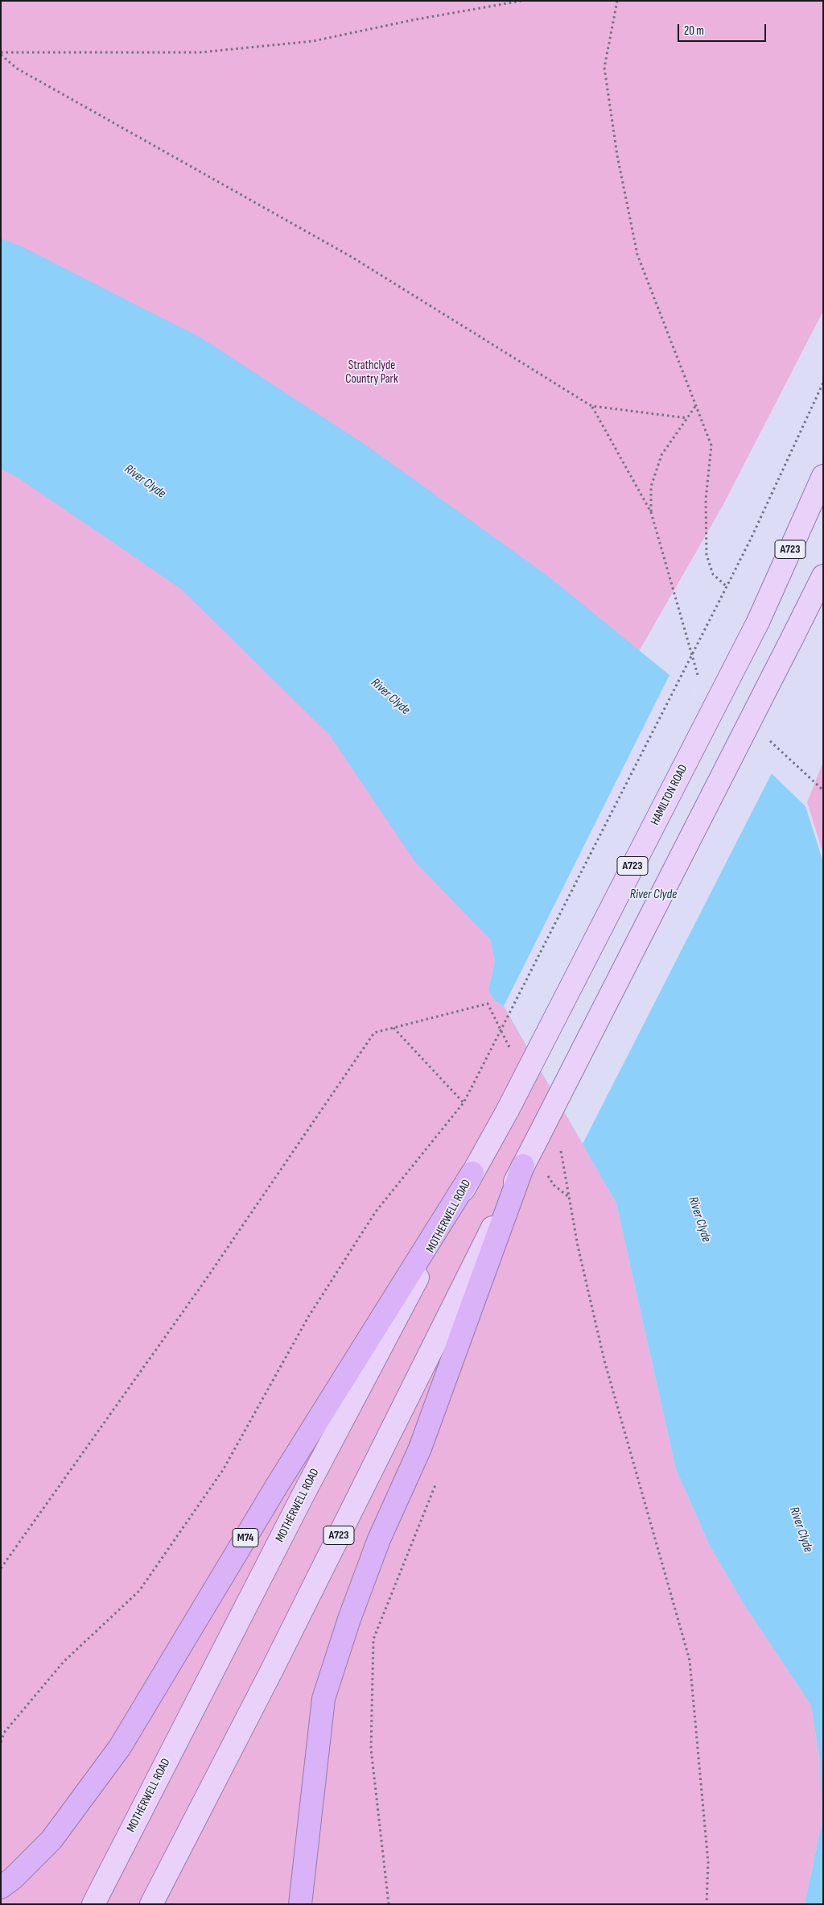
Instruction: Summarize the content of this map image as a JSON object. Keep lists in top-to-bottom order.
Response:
{
  "streets": {
    "highway": ["M74"],
    "main road": ["A723", "HAMILTON ROAD", "MOTHERWELL ROAD"]
  },
  "crossings": [
    ["HAMILTON ROAD", "MOTHERWELL ROAD"],
    ["MOTHERWELL ROAD", "M74"]
  ],
  "water": ["River Clyde"],
  "parks": ["Strathclyde Country Park"],
  "scale_bar": "20 m"
}
